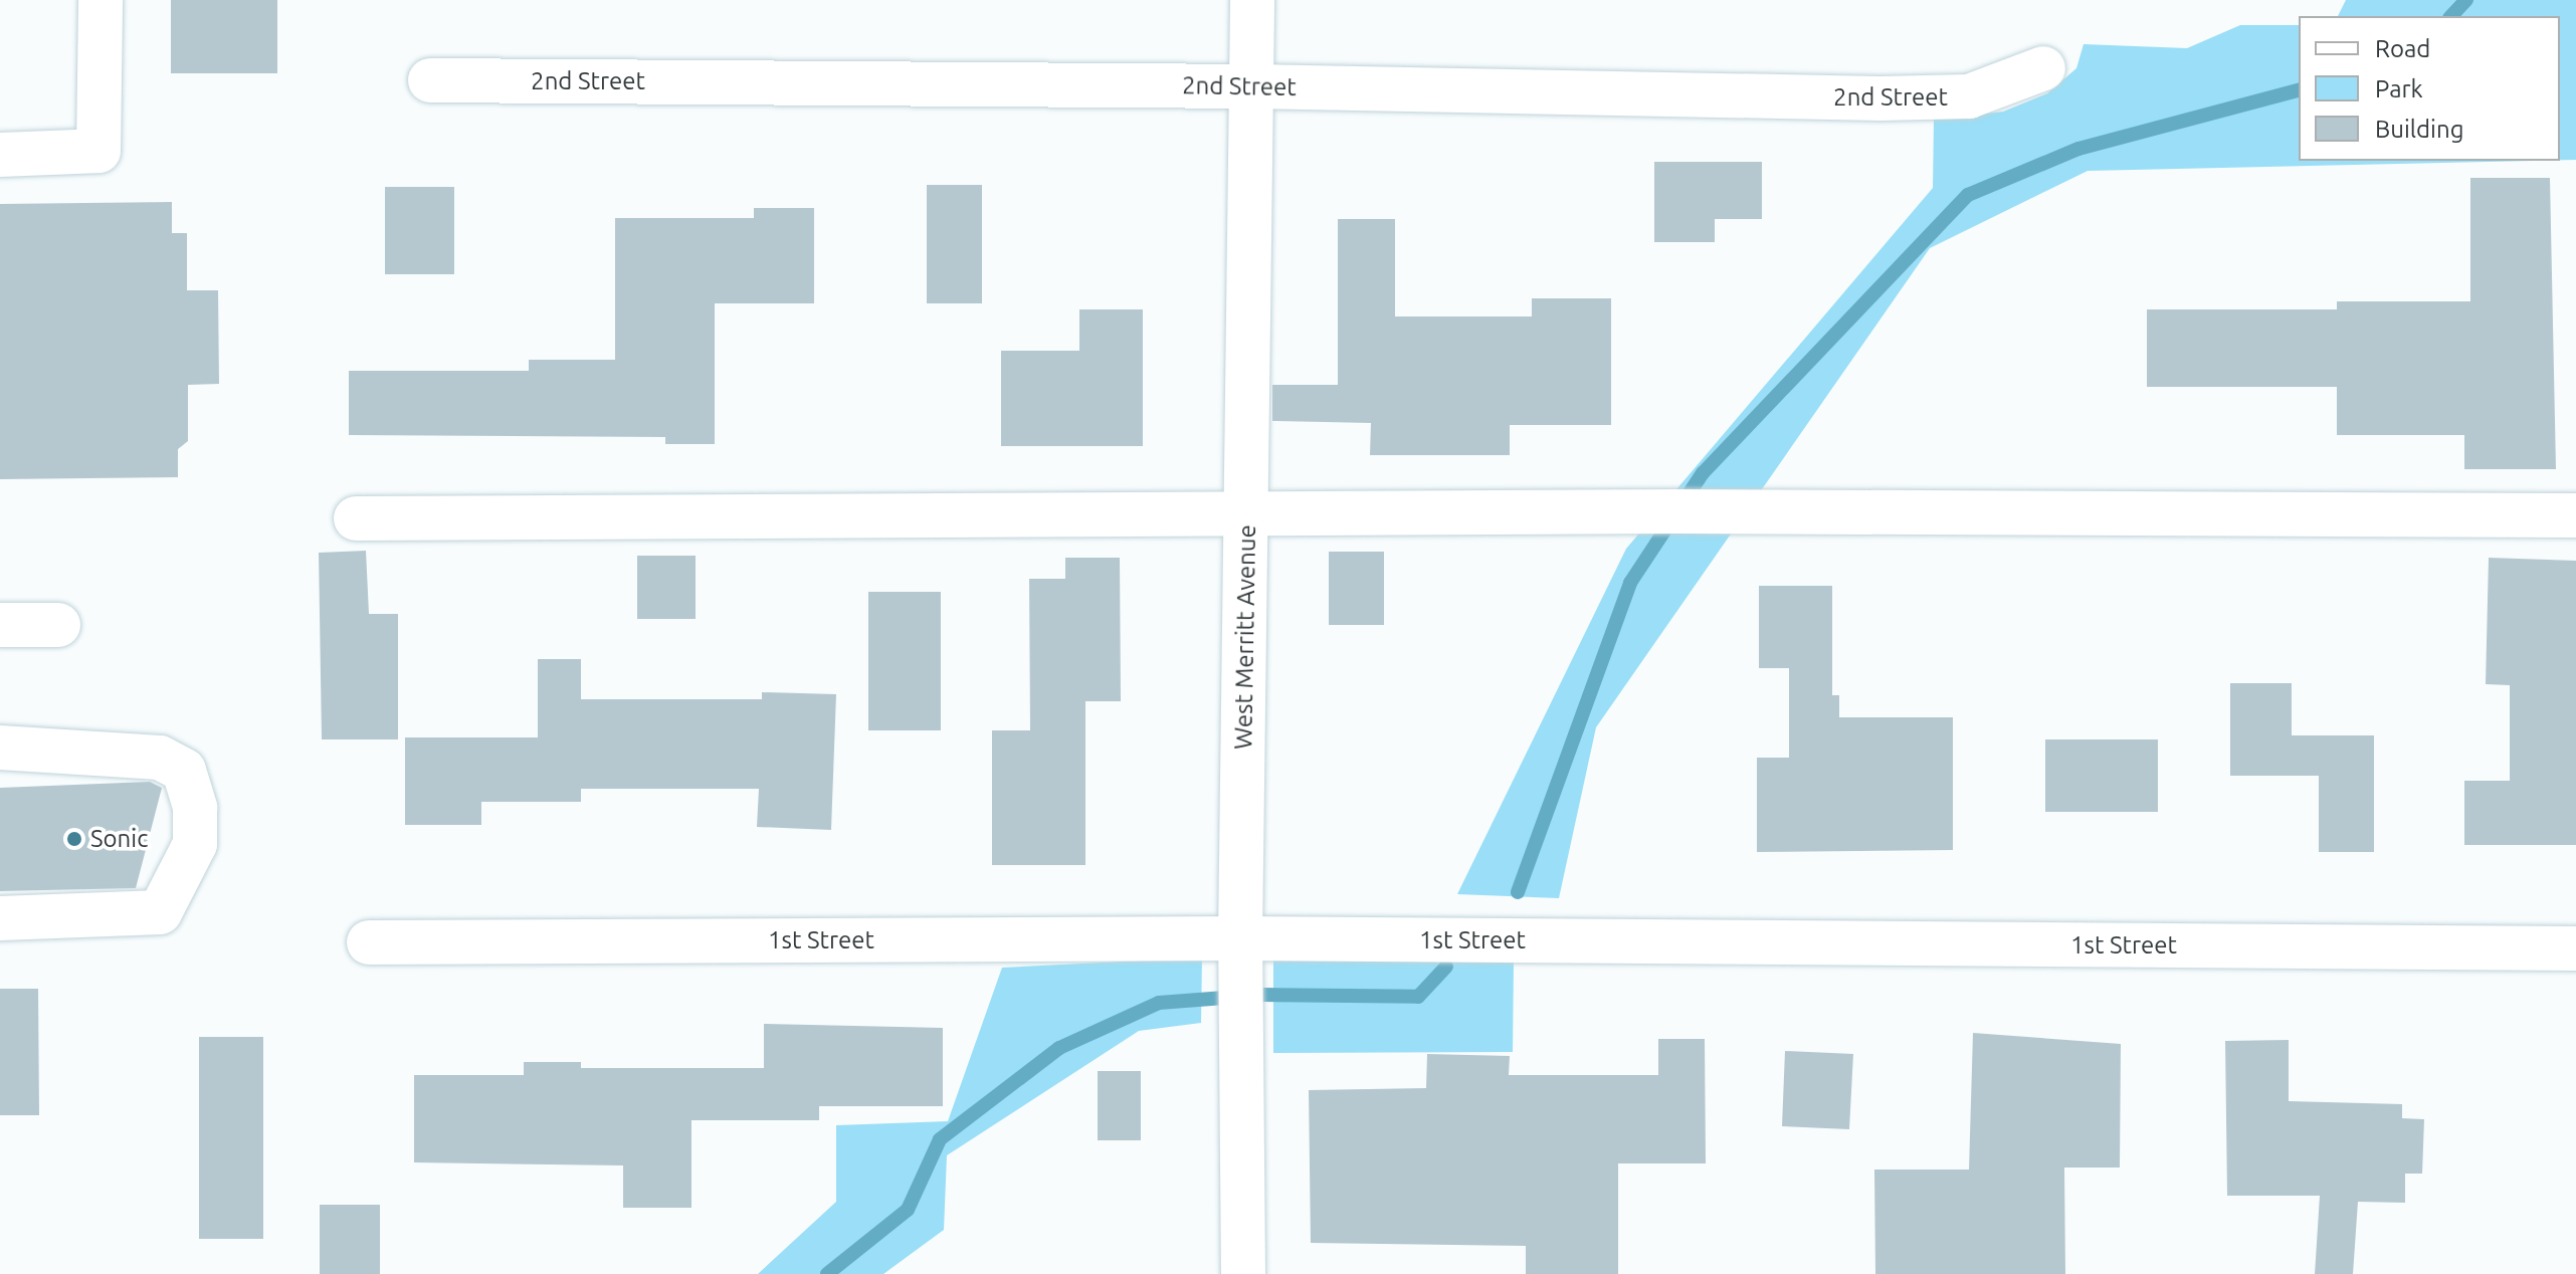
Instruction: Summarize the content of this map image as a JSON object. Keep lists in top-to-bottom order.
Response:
{
  "streets": {
    "street": ["2nd Street", "West Merritt Avenue", "1st Street"]
  },
  "crossings": [
    ["2nd Street", "West Merritt Avenue"],
    ["West Merritt Avenue", "1st Street"]
  ],
  "places": ["Sonic"],
  "legend": ["Road", "Park", "Building"]
}
